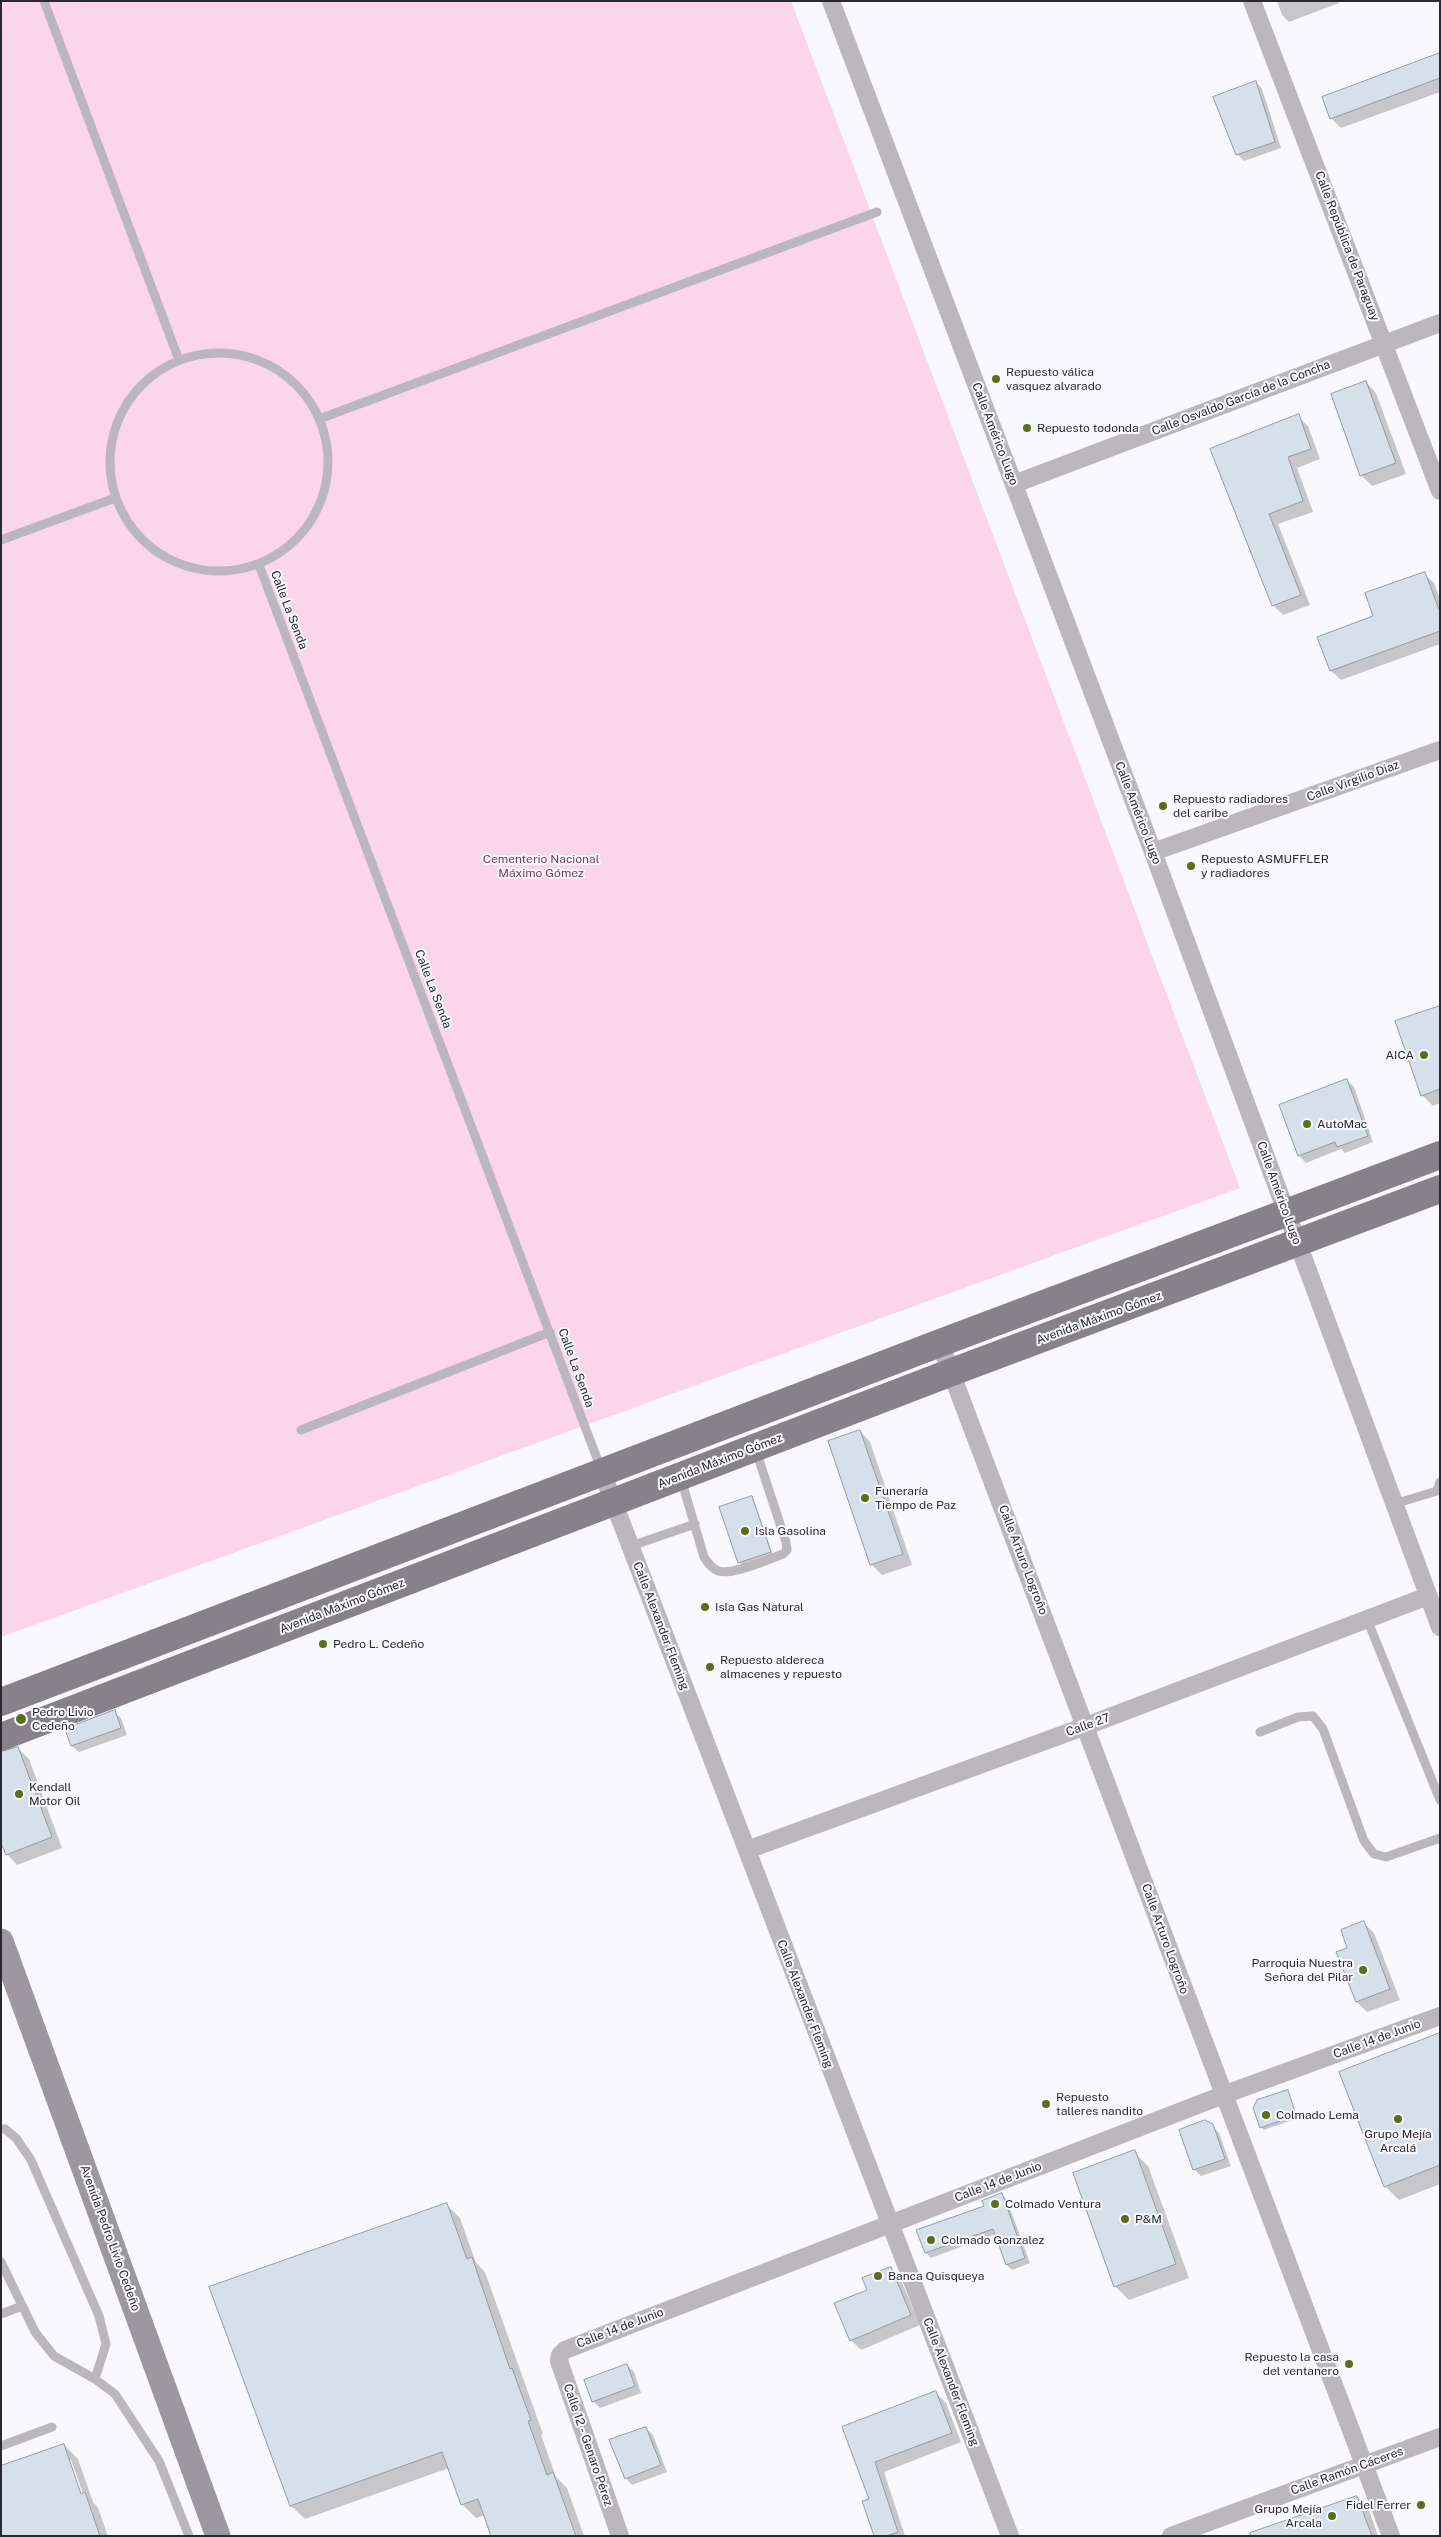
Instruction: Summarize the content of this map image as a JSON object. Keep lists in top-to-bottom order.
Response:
{
  "streets": {
    "main road": ["Avenida Máximo Gómez", "Avenida Pedro Livio Cedeño"],
    "street": [
      "Calle República de Paraguay",
      "Calle Osvaldo García de la Concha",
      "Calle Américo Lugo",
      "Calle Virgilio Diaz",
      "Calle Arturo Logroño",
      "Calle Alexander Fleming",
      "Calle 27",
      "Calle 14 de Junio",
      "Calle 12 - Genaro Pérez",
      "Calle Ramón Cáceres"
    ],
    "lane": ["Calle La Senda"]
  },
  "crossings": [
    ["Calle República de Paraguay", "Calle Osvaldo García de la Concha"],
    ["Calle Osvaldo García de la Concha", "Calle Américo Lugo"],
    ["Calle Américo Lugo", "Calle Virgilio Diaz"],
    ["Calle Américo Lugo", "Avenida Máximo Gómez"],
    ["Calle Américo Lugo", "Calle 27"],
    ["Calle La Senda", "Calle Alexander Fleming"],
    ["Avenida Máximo Gómez", "Calle Arturo Logroño"],
    ["Avenida Máximo Gómez", "Calle Alexander Fleming"],
    ["Calle Arturo Logroño", "Calle 27"],
    ["Calle Arturo Logroño", "Calle 14 de Junio"],
    ["Calle Arturo Logroño", "Calle Ramón Cáceres"],
    ["Calle Alexander Fleming", "Calle 27"],
    ["Calle Alexander Fleming", "Calle 14 de Junio"],
    ["Calle 14 de Junio", "Calle 12 - Genaro Pérez"]
  ],
  "parks": ["Cementerio Nacional Máximo Gómez"],
  "places": [
    "Repuesto válica vasquez alvarado",
    "Repuesto todonda",
    "Repuesto radiadores del caribe",
    "Repuesto ASMUFFLER y radiadores",
    "AICA",
    "AutoMac",
    "Funeraría Tiempo de Paz",
    "Isla Gasolina",
    "Isla Gas Natural",
    "Pedro L. Cedeño",
    "Repuesto aldereca almacenes y repuesto",
    "Pedro Livio Cedeño",
    "Kendall Motor Oil",
    "Parroquia Nuestra Señora del Pilar",
    "Repuesto talleres nandito",
    "Colmado Lema",
    "Grupo Mejía Arcalá",
    "Colmado Ventura",
    "P&M",
    "Colmado Gonzalez",
    "Banca Quisqueya",
    "Repuesto la casa del ventanero",
    "Fidel Ferrer",
    "Grupo Mejía Arcala"
  ]
}
